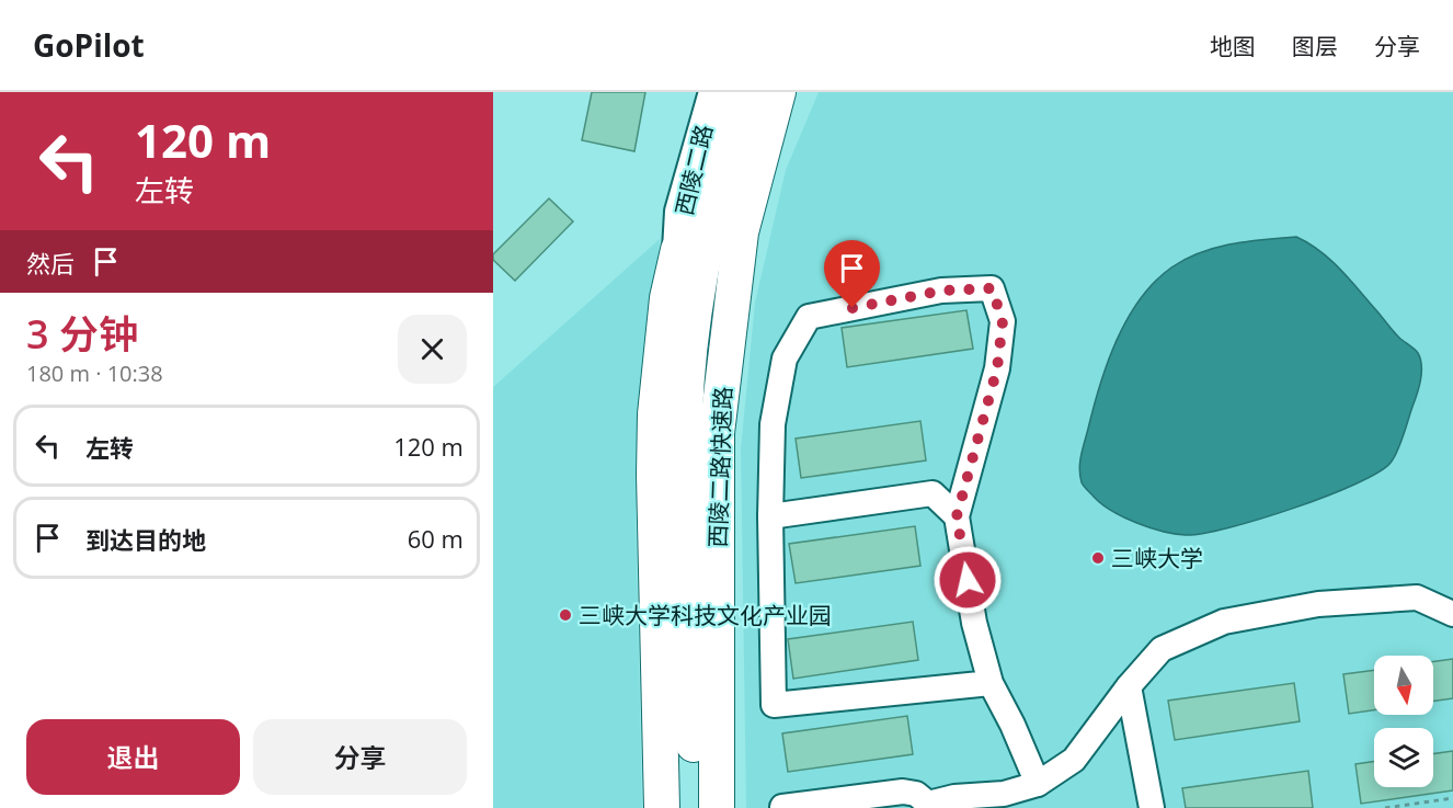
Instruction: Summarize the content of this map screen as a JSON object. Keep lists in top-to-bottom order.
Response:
{
  "streets": {
    "highway": ["西陵二路快速路"],
    "main road": ["西陵二路"]
  },
  "places": ["三峡大学", "三峡大学科技文化产业园"],
  "north": "bottom",
  "page": {
    "header": "GoPilot",
    "nav": ["地图", "图层", "分享"],
    "turn": ["120 m", "左转"],
    "then": "然后",
    "heading": ["3 分钟", "180 m · 10:38"],
    "list": [
      {
        "name": "左转",
        "value": "120 m"
      },
      {
        "name": "到达目的地",
        "value": "60 m"
      }
    ],
    "buttons": ["退出", "分享"]
  }
}
